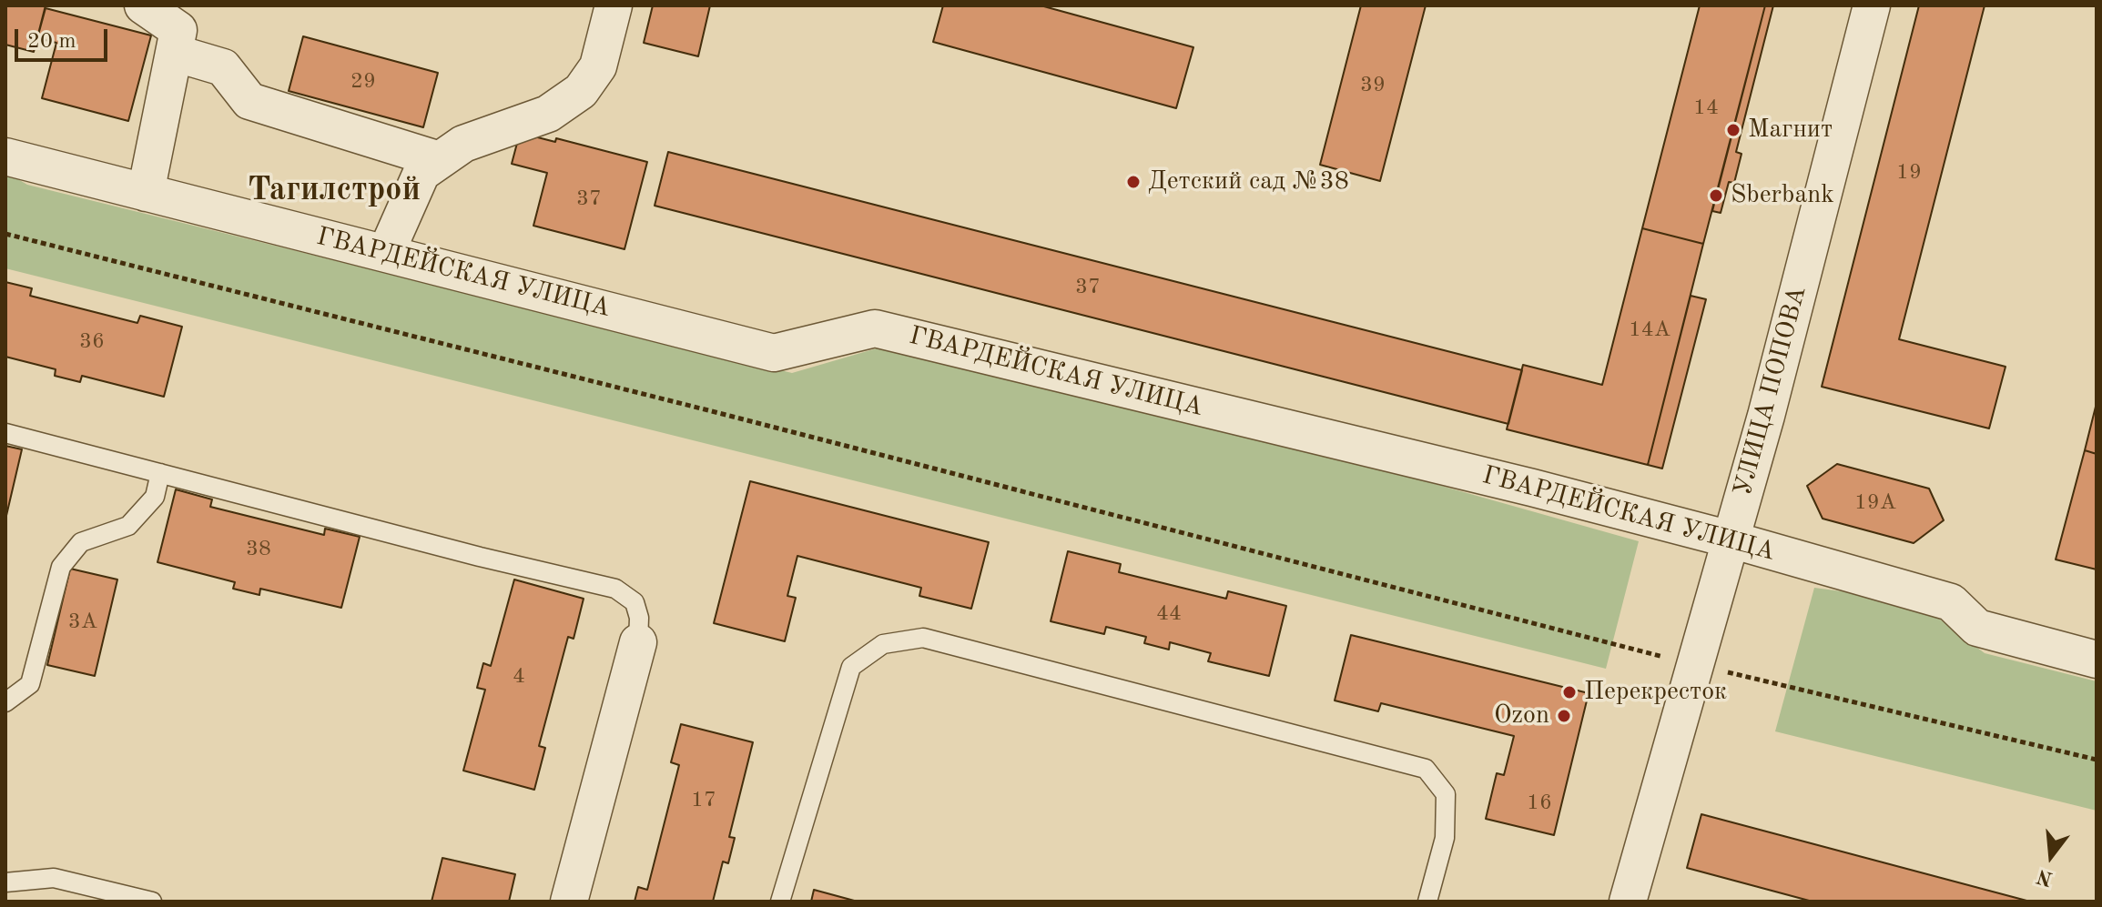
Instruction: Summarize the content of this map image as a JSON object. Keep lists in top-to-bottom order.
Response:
{
  "streets": {
    "street": ["ГВАРДЕЙСКАЯ УЛИЦА", "УЛИЦА ПОПОВА"]
  },
  "crossings": [
    ["ГВАРДЕЙСКАЯ УЛИЦА", "УЛИЦА ПОПОВА"]
  ],
  "districts": ["Тагилстрой"],
  "places": [
    "Магнит",
    "Детский сад №38",
    "Sberbank",
    "Перекресток",
    "Ozon"
  ],
  "house_numbers": [
    "29",
    "39",
    "14",
    "19",
    "37",
    "37",
    "14А",
    "36",
    "19А",
    "38",
    "44",
    "3А",
    "4",
    "17",
    "16"
  ],
  "scale_bar": "20 m",
  "north": "bottom"
}
